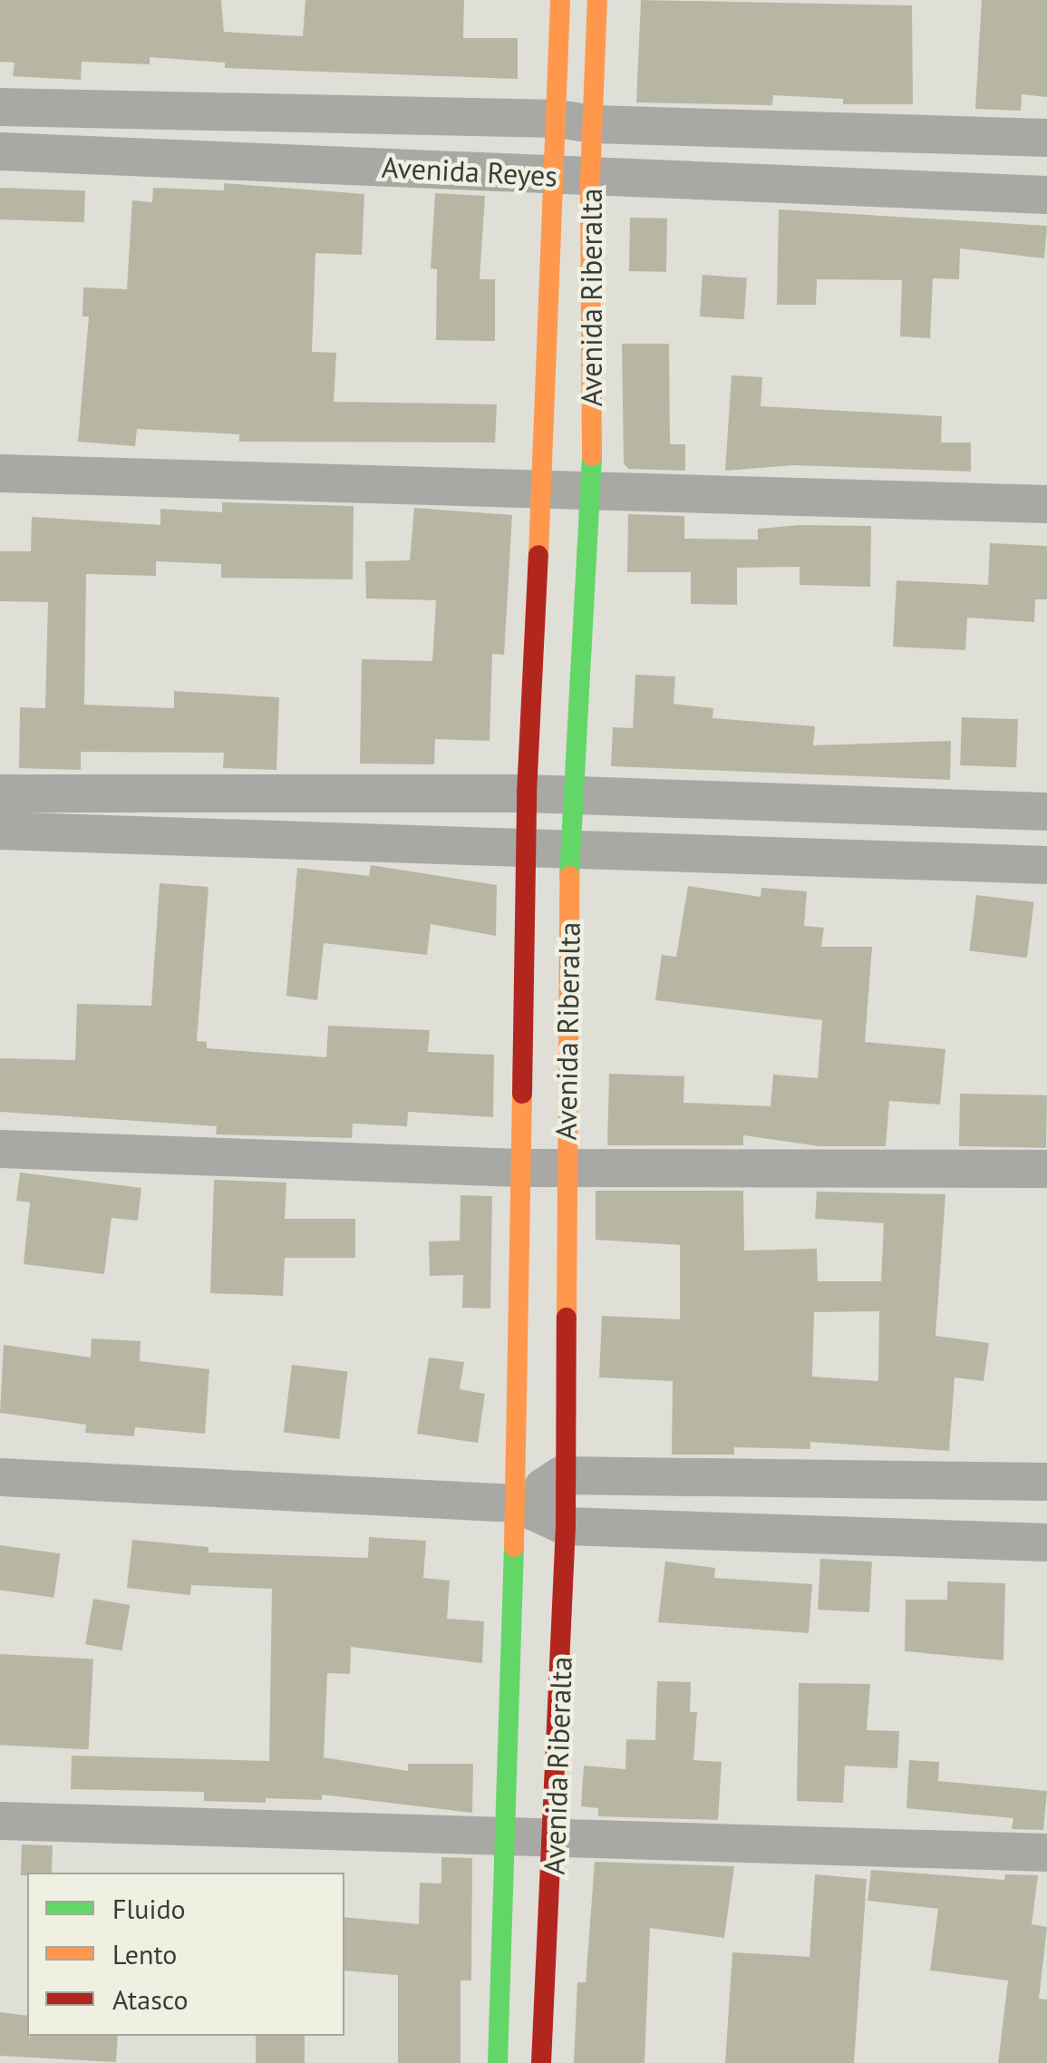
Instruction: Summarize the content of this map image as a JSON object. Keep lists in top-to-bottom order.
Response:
{
  "streets": {
    "street": ["Avenida Reyes", "Avenida Riberalta"]
  },
  "crossings": [
    ["Avenida Reyes", "Avenida Riberalta"]
  ],
  "legend": ["Fluido", "Lento", "Atasco"]
}
